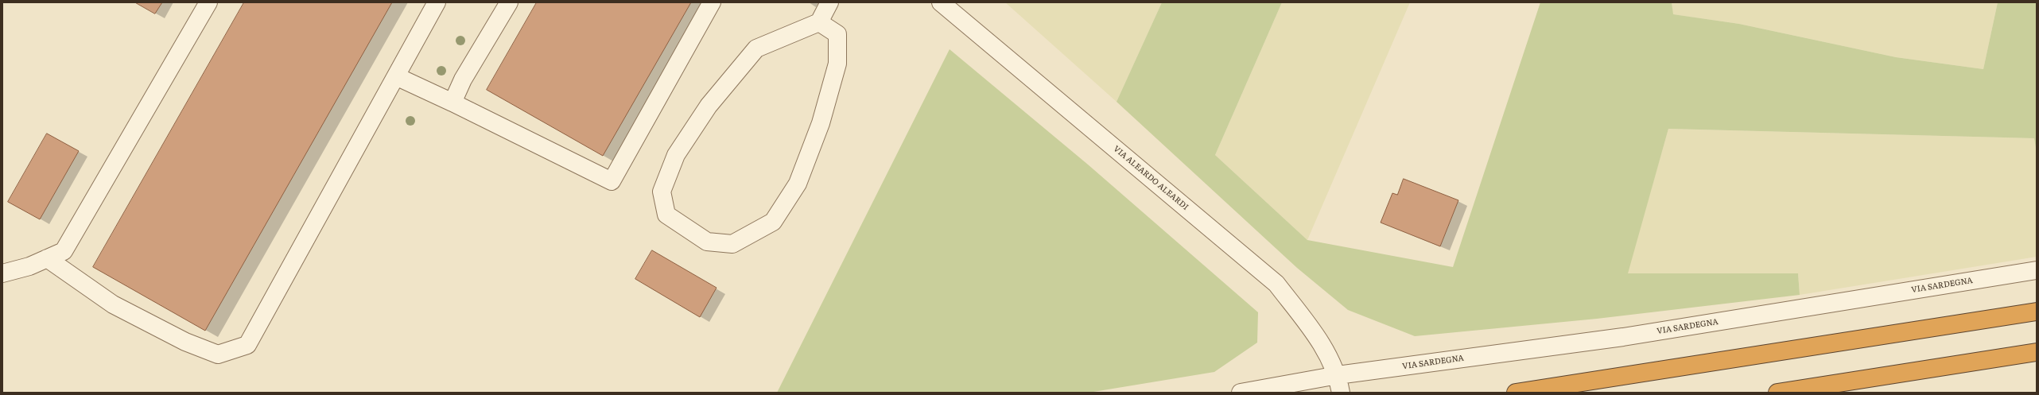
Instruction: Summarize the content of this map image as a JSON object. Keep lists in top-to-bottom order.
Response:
{
  "streets": {
    "street": ["VIA ALEARDO ALEARDI", "VIA SARDEGNA"]
  },
  "crossings": [
    ["VIA ALEARDO ALEARDI", "VIA SARDEGNA"]
  ]
}
